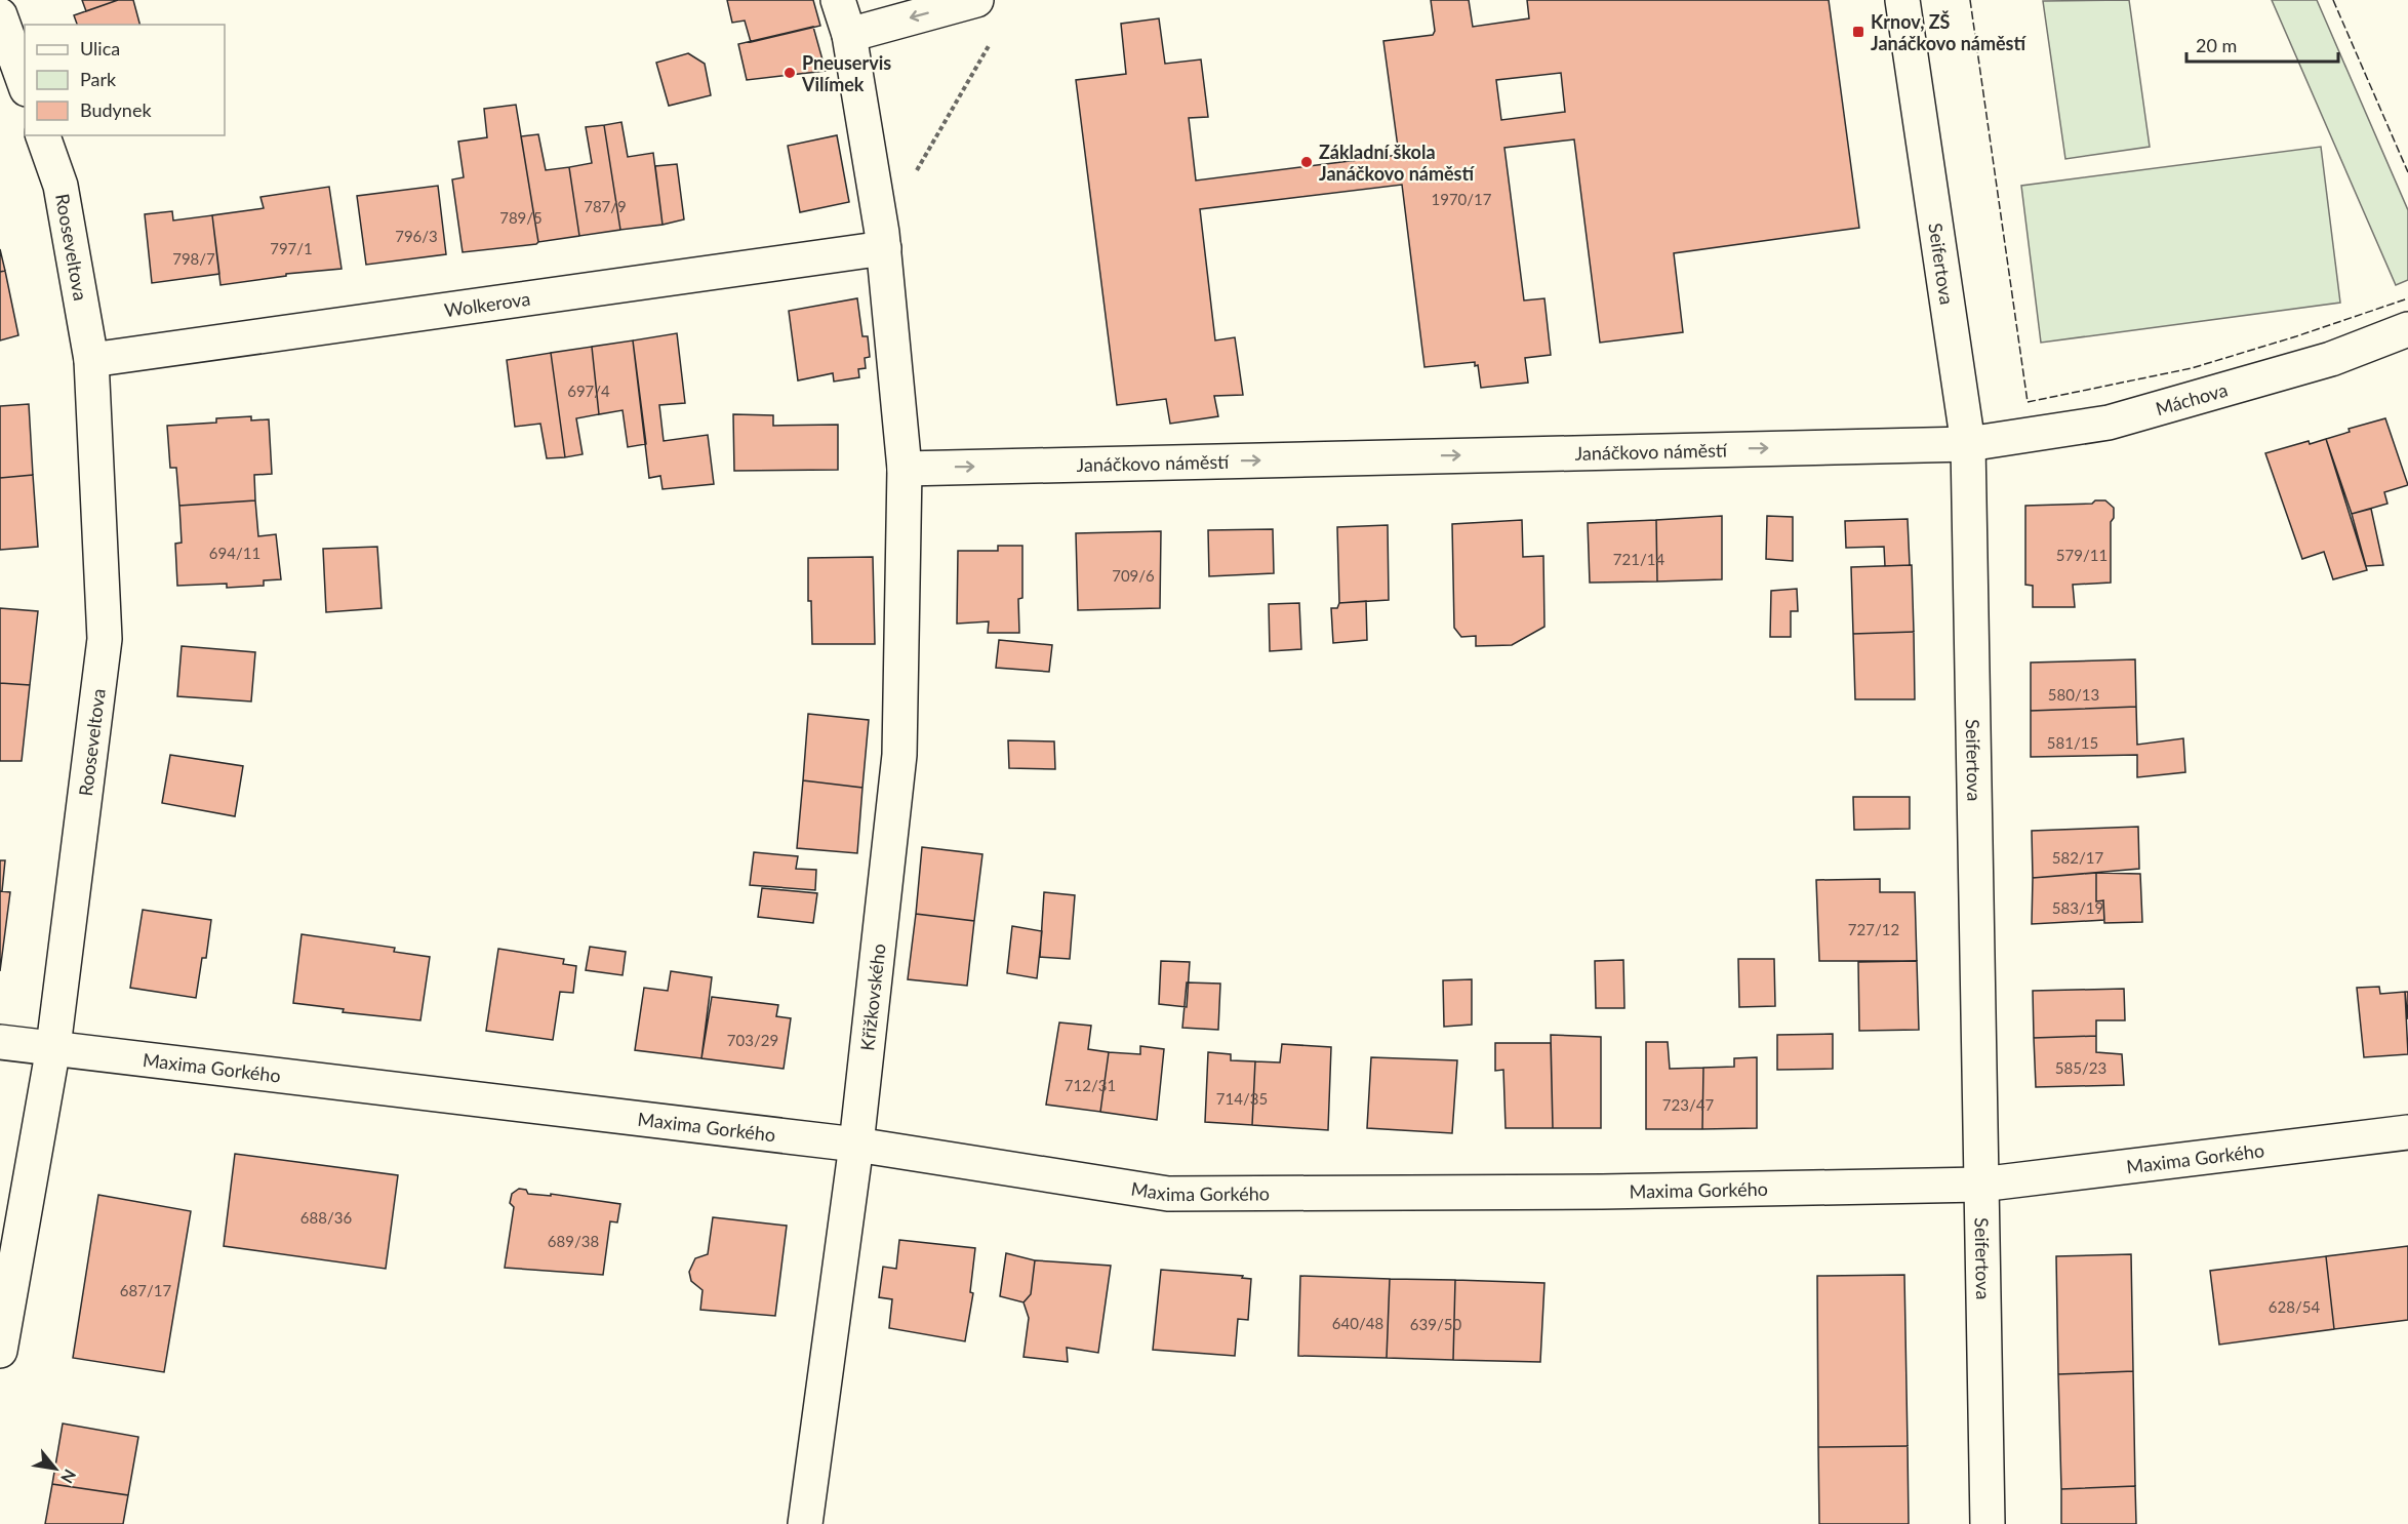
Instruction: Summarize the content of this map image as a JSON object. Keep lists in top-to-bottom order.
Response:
{
  "streets": {
    "street": [
      "Rooseveltova",
      "Seifertova",
      "Wolkerova",
      "Máchova",
      "Janáčkovo náměstí",
      "Křižkovského",
      "Maxima Gorkého"
    ]
  },
  "crossings": [
    ["Rooseveltova", "Wolkerova"],
    ["Rooseveltova", "Maxima Gorkého"],
    ["Seifertova", "Máchova"],
    ["Seifertova", "Janáčkovo náměstí"],
    ["Seifertova", "Maxima Gorkého"],
    ["Máchova", "Janáčkovo náměstí"],
    ["Janáčkovo náměstí", "Křižkovského"],
    ["Křižkovského", "Maxima Gorkého"]
  ],
  "one_way": ["Janáčkovo náměstí"],
  "places": {
    "transit": ["Krnov, ZŠ Janáčkovo náměstí"],
    "other": ["Pneuservis Vilímek", "Základní škola Janáčkovo náměstí"]
  },
  "house_numbers": [
    "1970/17",
    "787/9",
    "789/5",
    "796/3",
    "797/1",
    "798/7",
    "697/4",
    "694/11",
    "579/11",
    "721/14",
    "709/6",
    "580/13",
    "581/15",
    "582/17",
    "583/19",
    "727/12",
    "703/29",
    "585/23",
    "712/31",
    "714/35",
    "723/47",
    "688/36",
    "689/38",
    "687/17",
    "628/54",
    "640/48",
    "639/50"
  ],
  "legend": ["Ulica", "Park", "Budynek"],
  "scale_bar": "20 m",
  "north": "bottom right"
}
